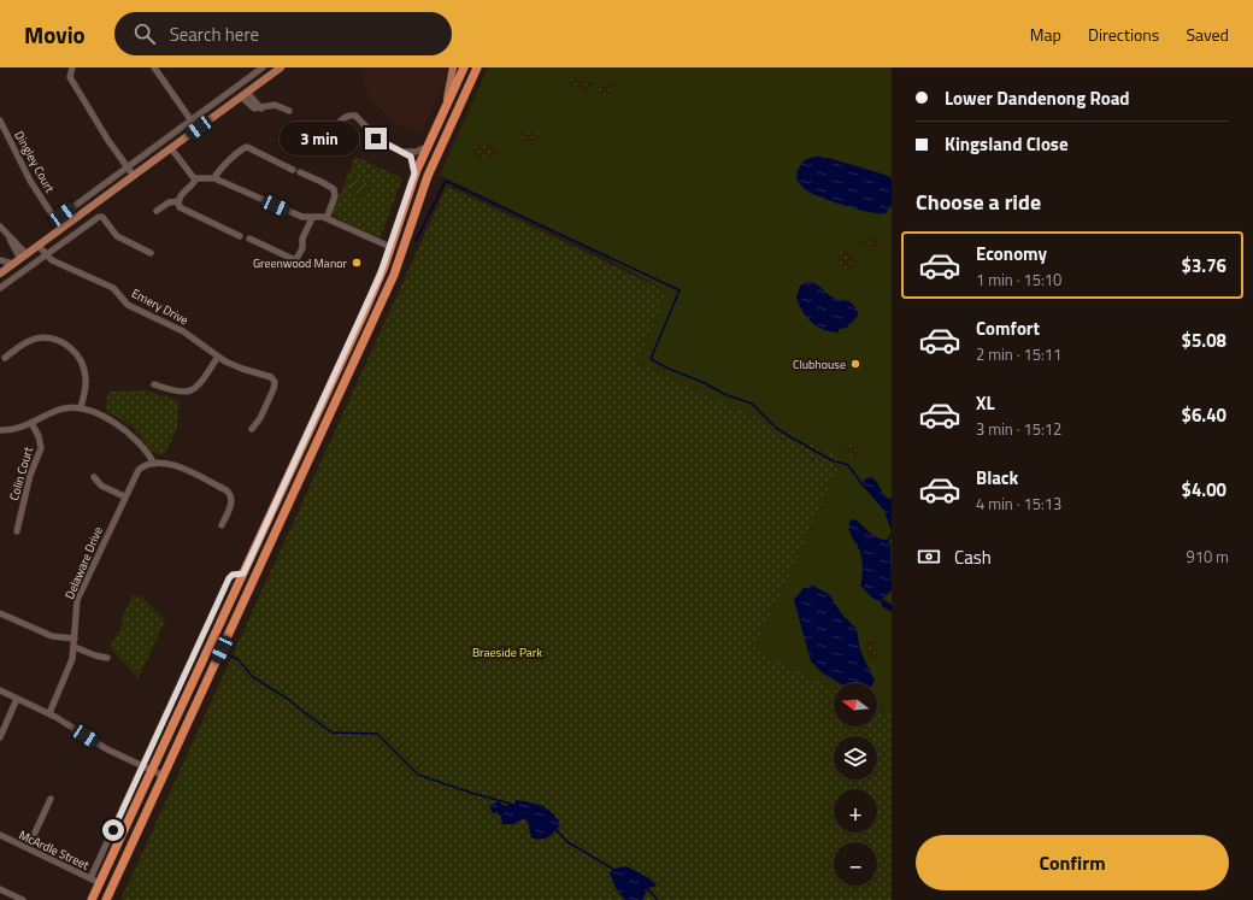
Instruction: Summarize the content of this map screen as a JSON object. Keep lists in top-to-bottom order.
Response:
{
  "streets": {
    "street": [
      "Dingley Court",
      "Emery Drive",
      "Colin Court",
      "Delaware Drive",
      "McArdle Street"
    ]
  },
  "parks": ["Braeside Park"],
  "places": ["Greenwood Manor", "Clubhouse"],
  "north": "left",
  "page": {
    "header": "Movio",
    "search": "Search here",
    "nav": ["Map", "Directions", "Saved"],
    "banner": ["Lower Dandenong Road", "Kingsland Close"],
    "bubble": "3 min",
    "heading": "Choose a ride",
    "list": [
      {
        "name": "Economy",
        "note": "1 min · 15:10",
        "value": "$3.76"
      },
      {
        "name": "Comfort",
        "note": "2 min · 15:11",
        "value": "$5.08"
      },
      {
        "name": "XL",
        "note": "3 min · 15:12",
        "value": "$6.40"
      },
      {
        "name": "Black",
        "note": "4 min · 15:13",
        "value": "$4.00"
      }
    ],
    "pay": ["Cash", "910 m"],
    "map_buttons": ["+", "−"],
    "buttons": "Confirm"
  }
}
